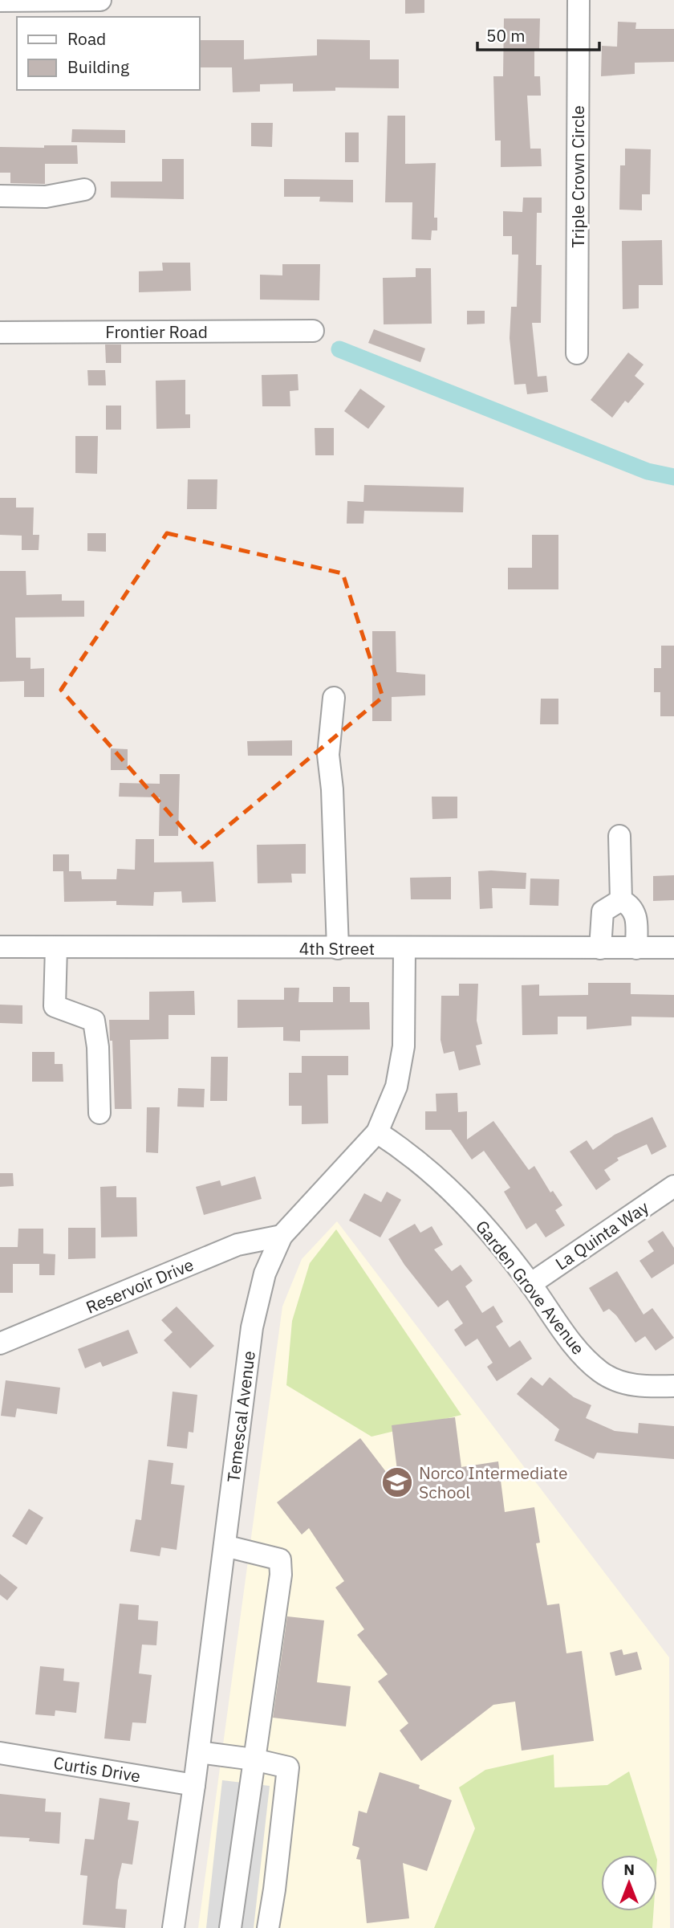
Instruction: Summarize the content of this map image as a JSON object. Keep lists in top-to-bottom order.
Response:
{
  "streets": {
    "street": [
      "Triple Crown Circle",
      "Frontier Road",
      "4th Street",
      "La Quinta Way",
      "Reservoir Drive",
      "Garden Grove Avenue",
      "Temescal Avenue",
      "Curtis Drive"
    ]
  },
  "crossings": [
    ["4th Street", "Temescal Avenue"],
    ["La Quinta Way", "Garden Grove Avenue"],
    ["Reservoir Drive", "Temescal Avenue"],
    ["Garden Grove Avenue", "Temescal Avenue"],
    ["Temescal Avenue", "Curtis Drive"]
  ],
  "places": {
    "school or university": ["Norco Intermediate School"]
  },
  "legend": ["Road", "Building"],
  "scale_bar": "50 m",
  "north": "top"
}
